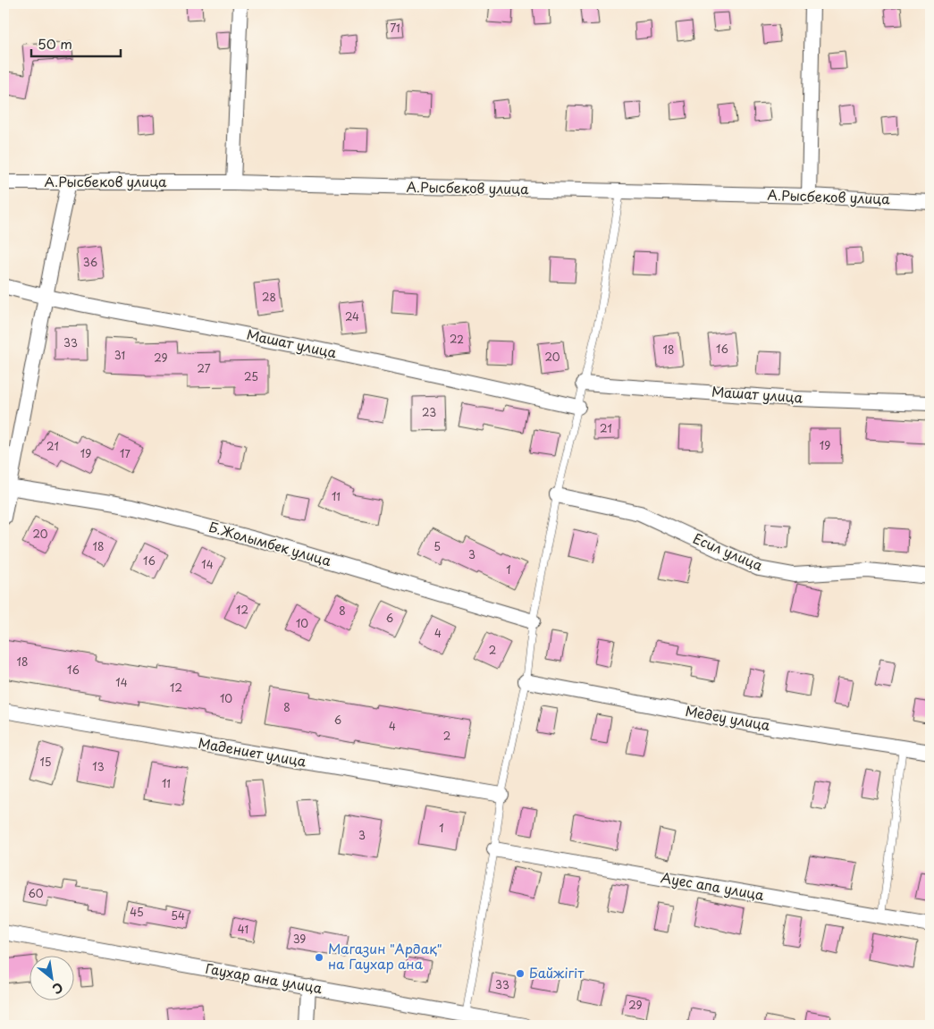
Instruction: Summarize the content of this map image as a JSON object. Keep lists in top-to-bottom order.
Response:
{
  "streets": {
    "street": [
      "А.Рысбеков улица",
      "Машат улица",
      "Б.Жолымбек улица",
      "Есил улица",
      "Медеу улица",
      "Мадениет улица",
      "Ауес апа улица",
      "Гаухар ана улица"
    ]
  },
  "places": ["Магазин \"Ардақ\" на Гаухар ана", "Байжігіт"],
  "house_numbers": [
    "71",
    "36",
    "28",
    "24",
    "22",
    "33",
    "16",
    "18",
    "31",
    "20",
    "29",
    "27",
    "25",
    "23",
    "21",
    "19",
    "21",
    "19",
    "17",
    "11",
    "20",
    "18",
    "5",
    "3",
    "16",
    "14",
    "1",
    "12",
    "8",
    "6",
    "10",
    "4",
    "2",
    "18",
    "16",
    "14",
    "12",
    "10",
    "8",
    "6",
    "4",
    "2",
    "15",
    "13",
    "11",
    "1",
    "3",
    "60",
    "45",
    "54",
    "41",
    "39",
    "33",
    "29"
  ],
  "scale_bar": "50 m",
  "north": "bottom right"
}
